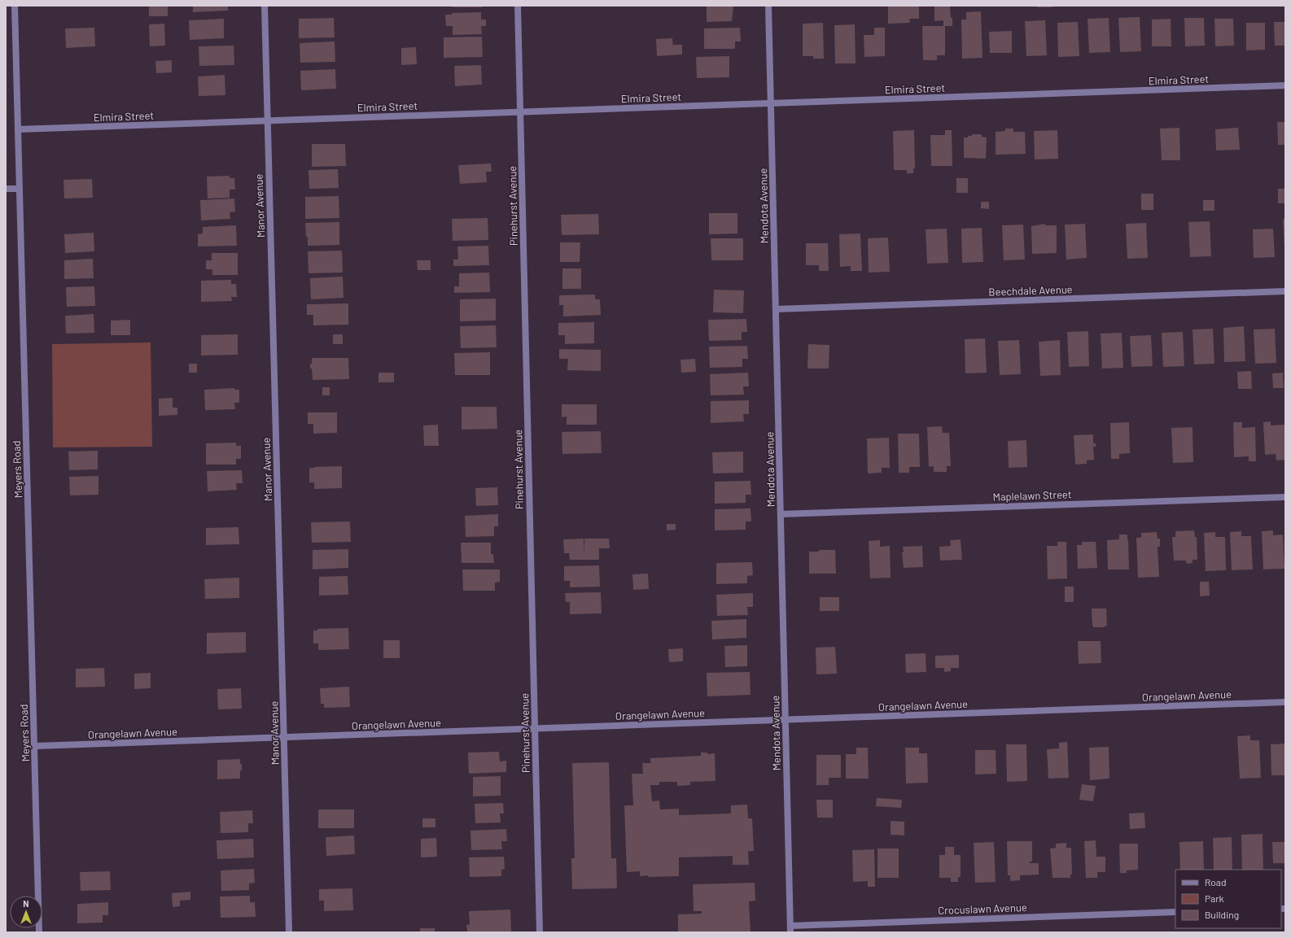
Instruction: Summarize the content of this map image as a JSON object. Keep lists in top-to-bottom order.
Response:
{
  "streets": {
    "street": [
      "Elmira Street",
      "Manor Avenue",
      "Pinehurst Avenue",
      "Mendota Avenue",
      "Beechdale Avenue",
      "Meyers Road",
      "Maplelawn Street",
      "Orangelawn Avenue",
      "Crocuslawn Avenue"
    ]
  },
  "crossings": [
    ["Elmira Street", "Manor Avenue"],
    ["Elmira Street", "Pinehurst Avenue"],
    ["Elmira Street", "Mendota Avenue"],
    ["Elmira Street", "Meyers Road"],
    ["Manor Avenue", "Orangelawn Avenue"],
    ["Pinehurst Avenue", "Orangelawn Avenue"],
    ["Mendota Avenue", "Beechdale Avenue"],
    ["Mendota Avenue", "Maplelawn Street"],
    ["Mendota Avenue", "Orangelawn Avenue"],
    ["Mendota Avenue", "Crocuslawn Avenue"],
    ["Meyers Road", "Orangelawn Avenue"]
  ],
  "legend": ["Road", "Park", "Building"],
  "north": "top"
}
